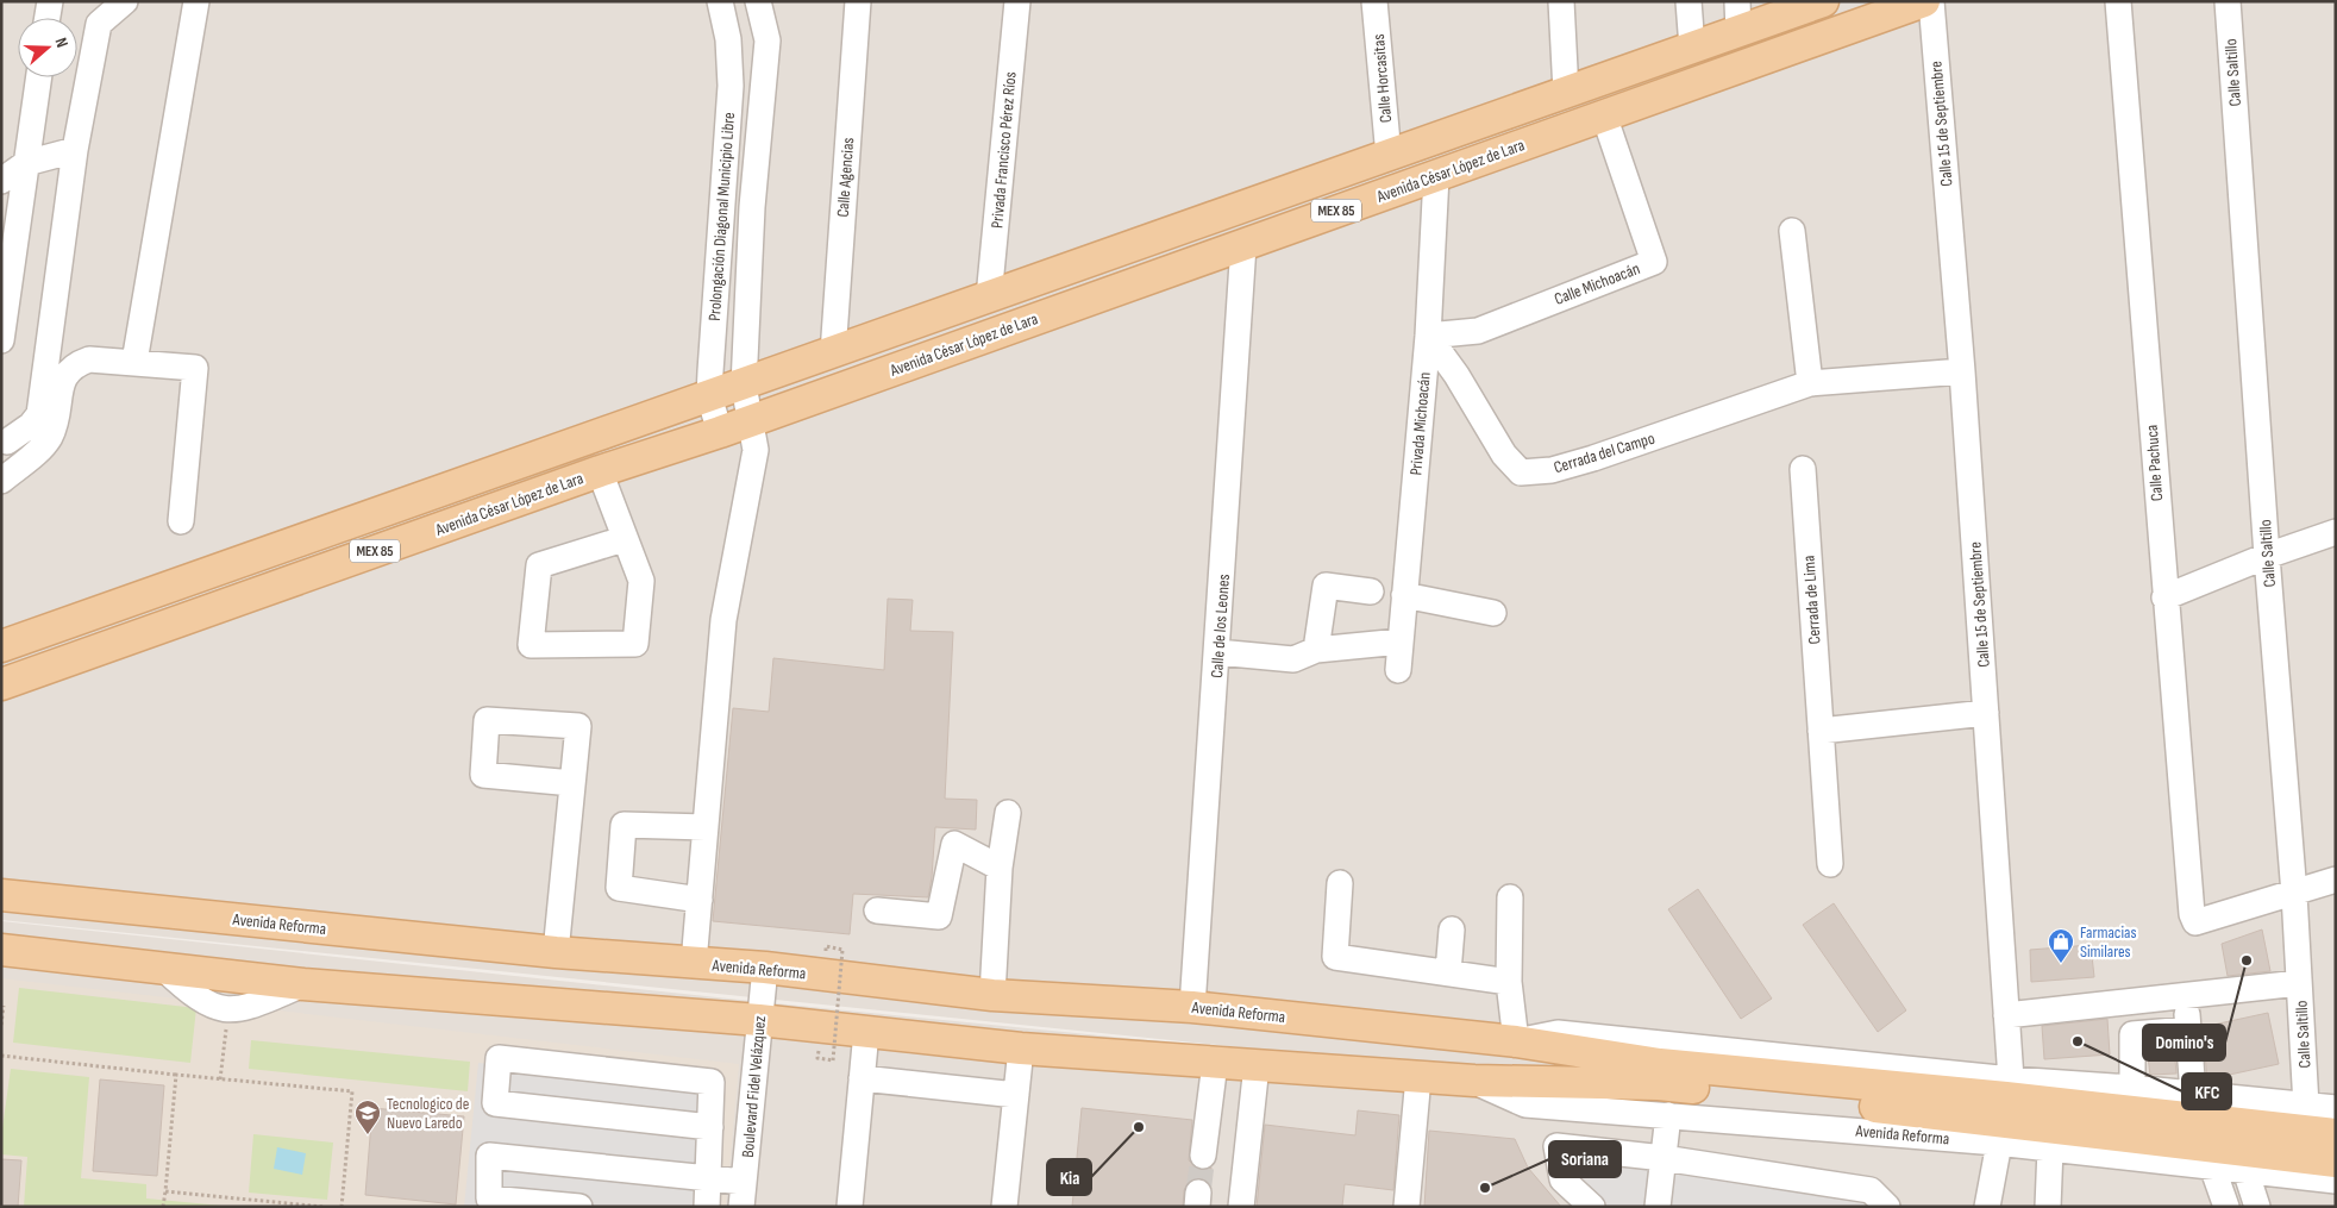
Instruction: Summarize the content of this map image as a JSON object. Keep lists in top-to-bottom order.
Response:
{
  "streets": {
    "main road": ["Avenida César López de Lara", "MEX 85", "Avenida Reforma"],
    "street": [
      "Calle Saltillo",
      "Calle Horcasitas",
      "Calle 15 de Septiembre",
      "Privada Francisco Pérez Ríos",
      "Calle Agencias",
      "Prolongación Diagonal Municipio Libre",
      "Calle Michoacán",
      "Privada Michoacán",
      "Cerrada del Campo",
      "Calle Pachuca",
      "Cerrada de Lima",
      "Calle de los Leones",
      "Boulevard Fidel Velázquez"
    ]
  },
  "crossings": [
    ["Calle Saltillo", "Calle Pachuca"],
    ["Calle Saltillo", "Avenida Reforma"],
    ["Calle Horcasitas", "Avenida César López de Lara"],
    ["Calle 15 de Septiembre", "Cerrada del Campo"],
    ["Calle 15 de Septiembre", "Avenida Reforma"],
    ["Privada Francisco Pérez Ríos", "Avenida César López de Lara"],
    ["Avenida César López de Lara", "Calle Agencias"],
    ["Avenida César López de Lara", "Prolongación Diagonal Municipio Libre"],
    ["Avenida César López de Lara", "Calle Michoacán"],
    ["Avenida César López de Lara", "Privada Michoacán"],
    ["Avenida César López de Lara", "Calle de los Leones"],
    ["Prolongación Diagonal Municipio Libre", "Avenida Reforma"],
    ["Calle Michoacán", "Privada Michoacán"],
    ["Calle Michoacán", "Cerrada del Campo"],
    ["Privada Michoacán", "Cerrada del Campo"],
    ["Calle de los Leones", "Avenida Reforma"],
    ["Avenida Reforma", "Boulevard Fidel Velázquez"]
  ],
  "places": {
    "other": [
      "Domino's",
      "KFC",
      "Kia",
      "Soriana"
    ],
    "shop": ["Farmacias Similares"],
    "school or university": ["Tecnologico de Nuevo Laredo"]
  },
  "north": "right"
}
